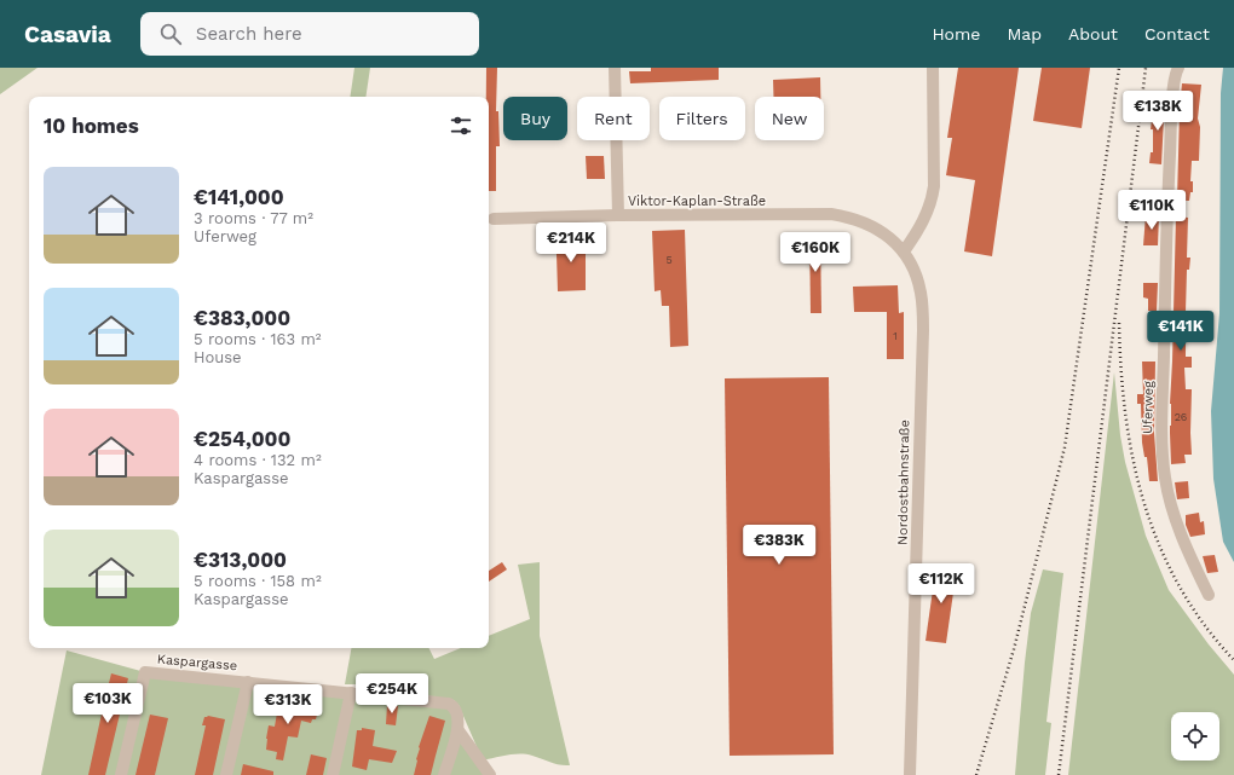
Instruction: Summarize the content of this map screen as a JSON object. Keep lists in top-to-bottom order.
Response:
{
  "streets": {
    "street": [
      "Viktor-Kaplan-Straße",
      "Uferweg",
      "Nordostbahnstraße",
      "Kaspargasse"
    ]
  },
  "crossings": [
    ["Viktor-Kaplan-Straße", "Nordostbahnstraße"]
  ],
  "house_numbers": ["5", "1", "26"],
  "page": {
    "header": "Casavia",
    "search": "Search here",
    "nav": [
      "Home",
      "Map",
      "About",
      "Contact"
    ],
    "price": [
      "€138K",
      "€110K",
      "€214K",
      "€160K",
      "€141K",
      "€383K",
      "€112K",
      "€254K",
      "€103K",
      "€313K"
    ],
    "chip": [
      "Buy",
      "Rent",
      "Filters",
      "New"
    ],
    "heading": "10 homes",
    "list": [
      {
        "name": "€141,000",
        "note": "3 rooms · 77 m² · Uferweg"
      },
      {
        "name": "€383,000",
        "note": "5 rooms · 163 m² · House"
      },
      {
        "name": "€254,000",
        "note": "4 rooms · 132 m² · Kaspargasse"
      },
      {
        "name": "€313,000",
        "note": "5 rooms · 158 m² · Kaspargasse"
      }
    ]
  }
}
